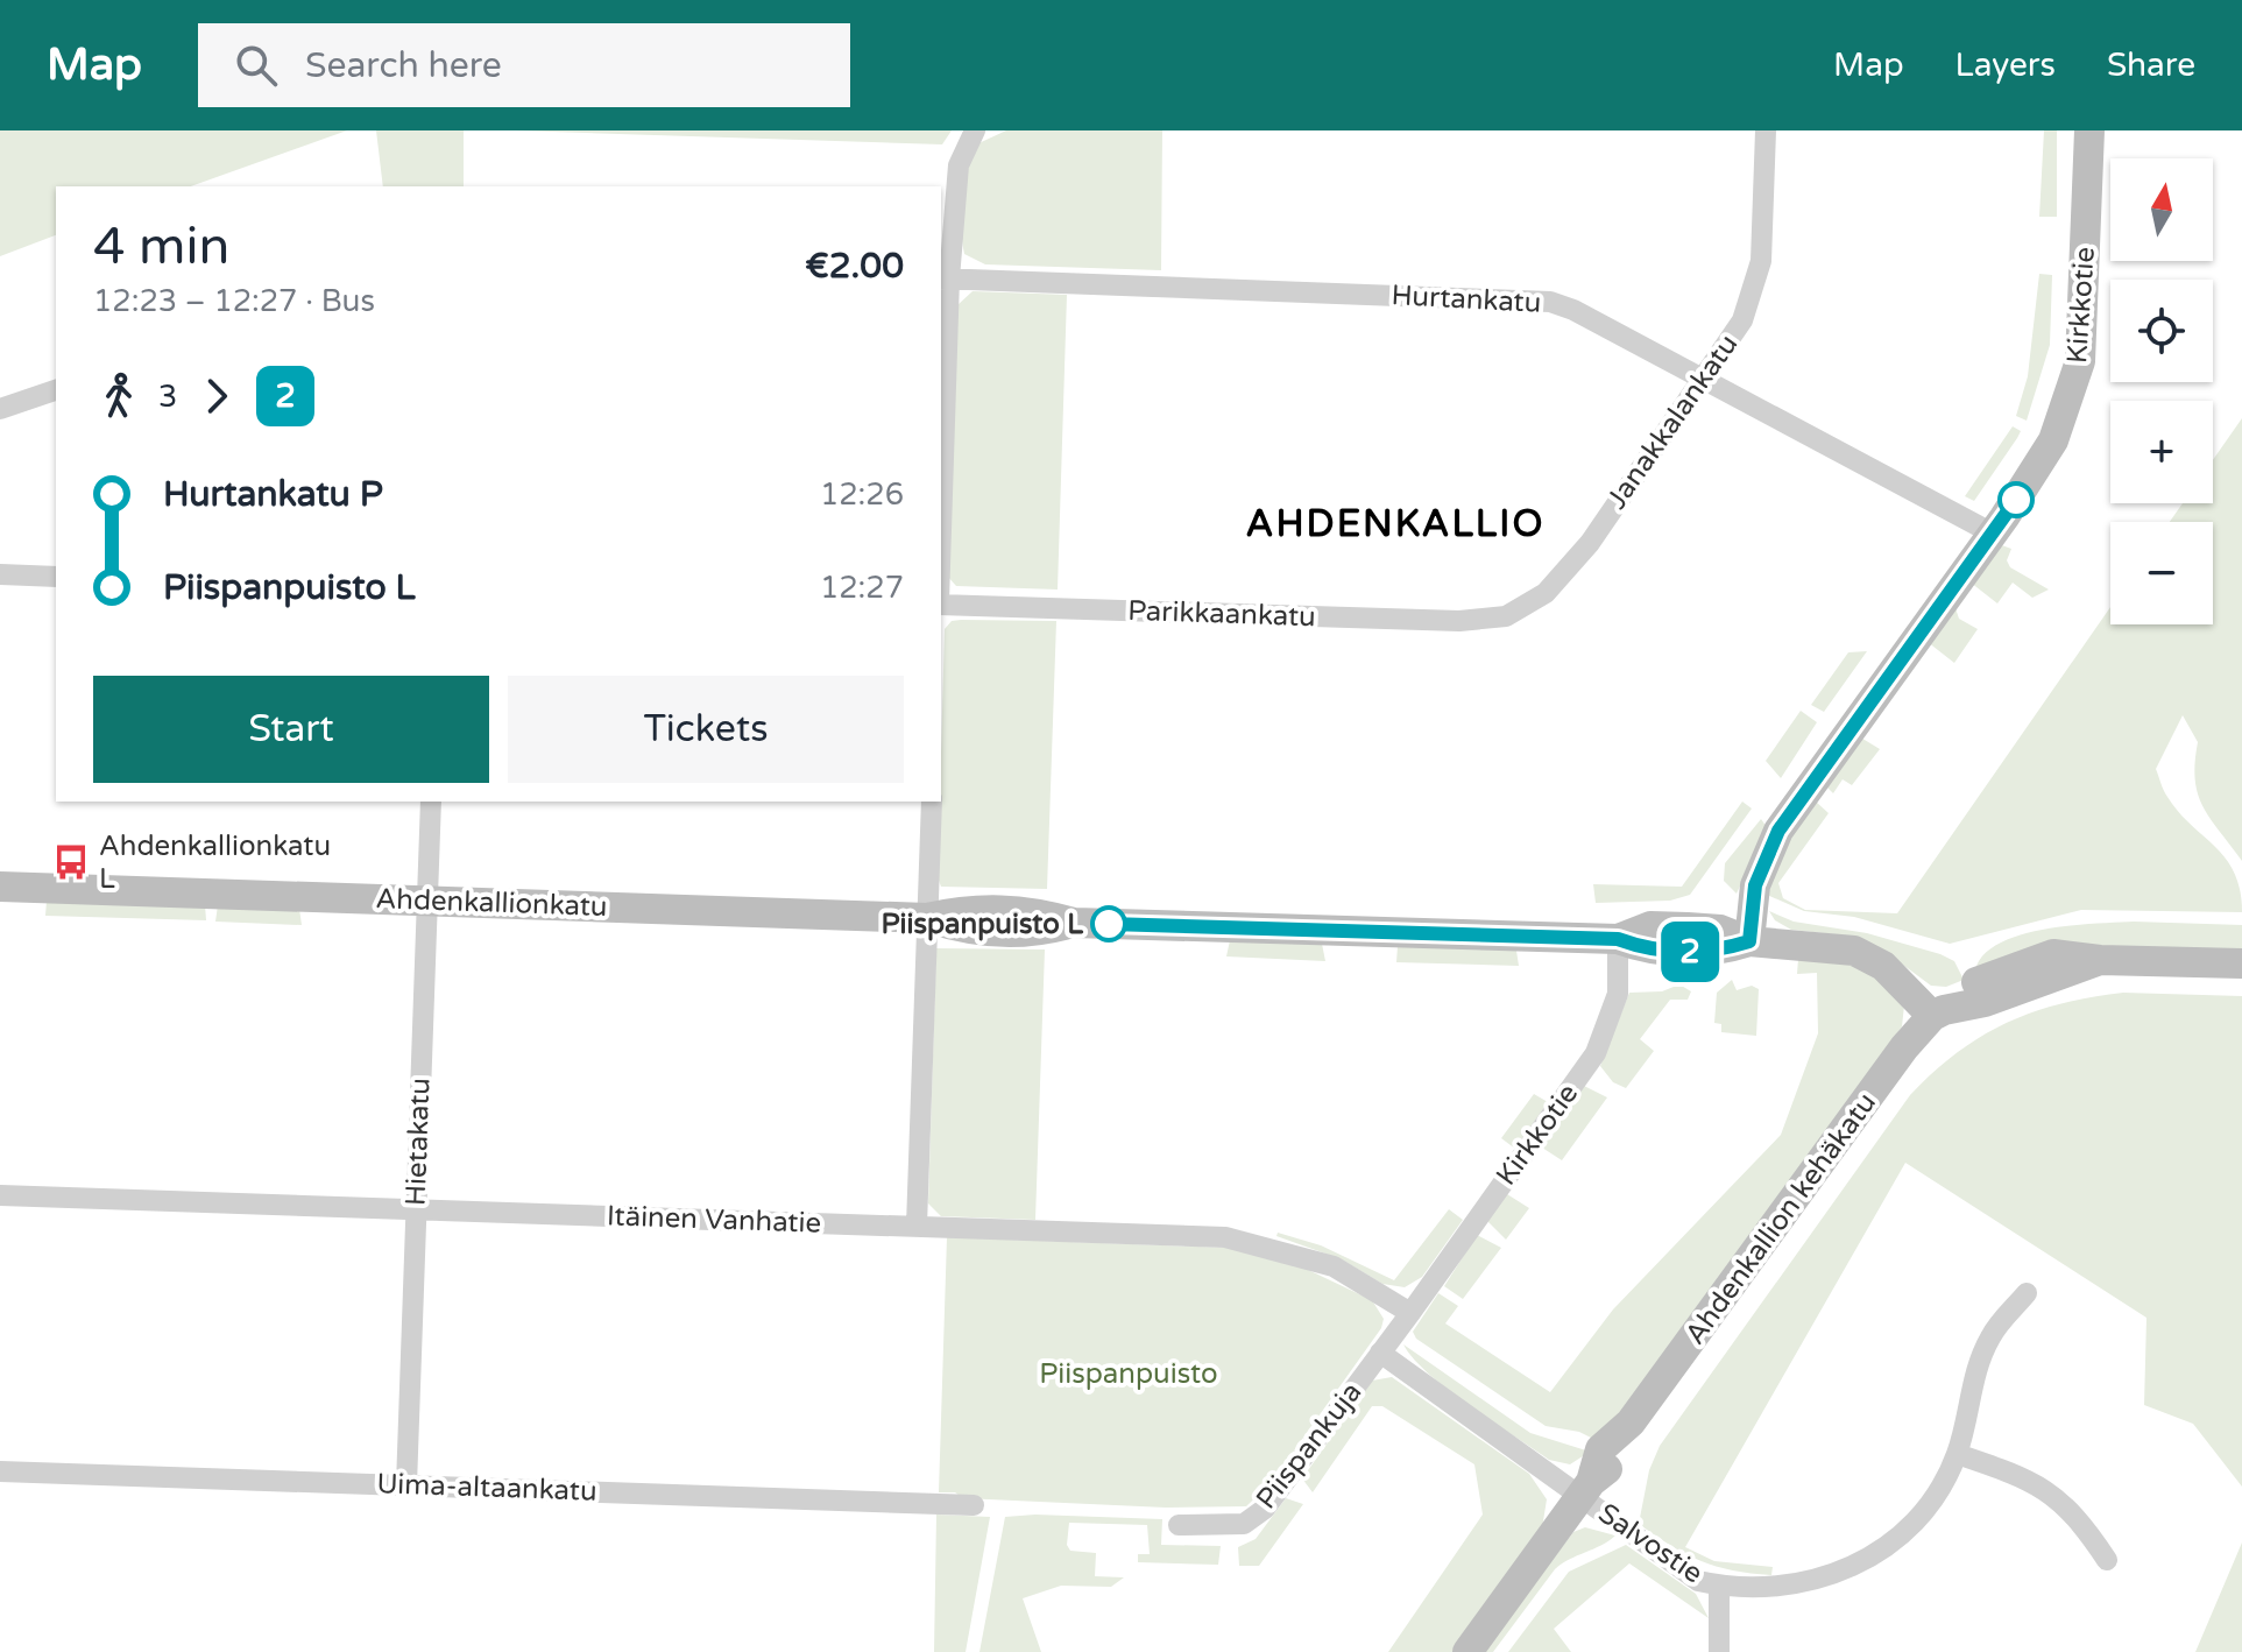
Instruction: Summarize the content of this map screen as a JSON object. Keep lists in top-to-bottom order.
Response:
{
  "streets": {
    "street": [
      "Hurtankatu",
      "Kirkkotie",
      "Janakkalankatu",
      "Parikkaankatu",
      "Ahdenkallionkatu",
      "Hietakatu",
      "Ahdenkallion kehäkatu",
      "Itäinen Vanhatie",
      "Piispankuja",
      "Uima-altaankatu",
      "Salvostie"
    ]
  },
  "crossings": [
    ["Hurtankatu", "Kirkkotie"],
    ["Hurtankatu", "Janakkalankatu"],
    ["Kirkkotie", "Ahdenkallionkatu"],
    ["Kirkkotie", "Itäinen Vanhatie"],
    ["Kirkkotie", "Piispankuja"],
    ["Janakkalankatu", "Parikkaankatu"],
    ["Ahdenkallionkatu", "Hietakatu"],
    ["Ahdenkallionkatu", "Ahdenkallion kehäkatu"],
    ["Hietakatu", "Itäinen Vanhatie"],
    ["Hietakatu", "Uima-altaankatu"],
    ["Ahdenkallion kehäkatu", "Salvostie"],
    ["Itäinen Vanhatie", "Piispankuja"],
    ["Piispankuja", "Salvostie"]
  ],
  "districts": ["AHDENKALLIO"],
  "parks": ["Piispanpuisto"],
  "places": {
    "bus stop": ["Ahdenkallionkatu L"],
    "other": ["Piispanpuisto L"]
  },
  "lines": ["bus line 2"],
  "north": "top",
  "page": {
    "header": "Map",
    "search": "Search here",
    "nav": ["Map", "Layers", "Share"],
    "on_map": "2",
    "map_buttons": ["+", "−"],
    "heading": ["4 min", "12:23 – 12:27 · Bus", "€2.00"],
    "legs": ["3", "2"],
    "list": [
      {
        "name": "Hurtankatu P",
        "value": "12:26"
      },
      {
        "name": "Piispanpuisto L",
        "value": "12:27"
      }
    ],
    "buttons": ["Start", "Tickets"]
  }
}
